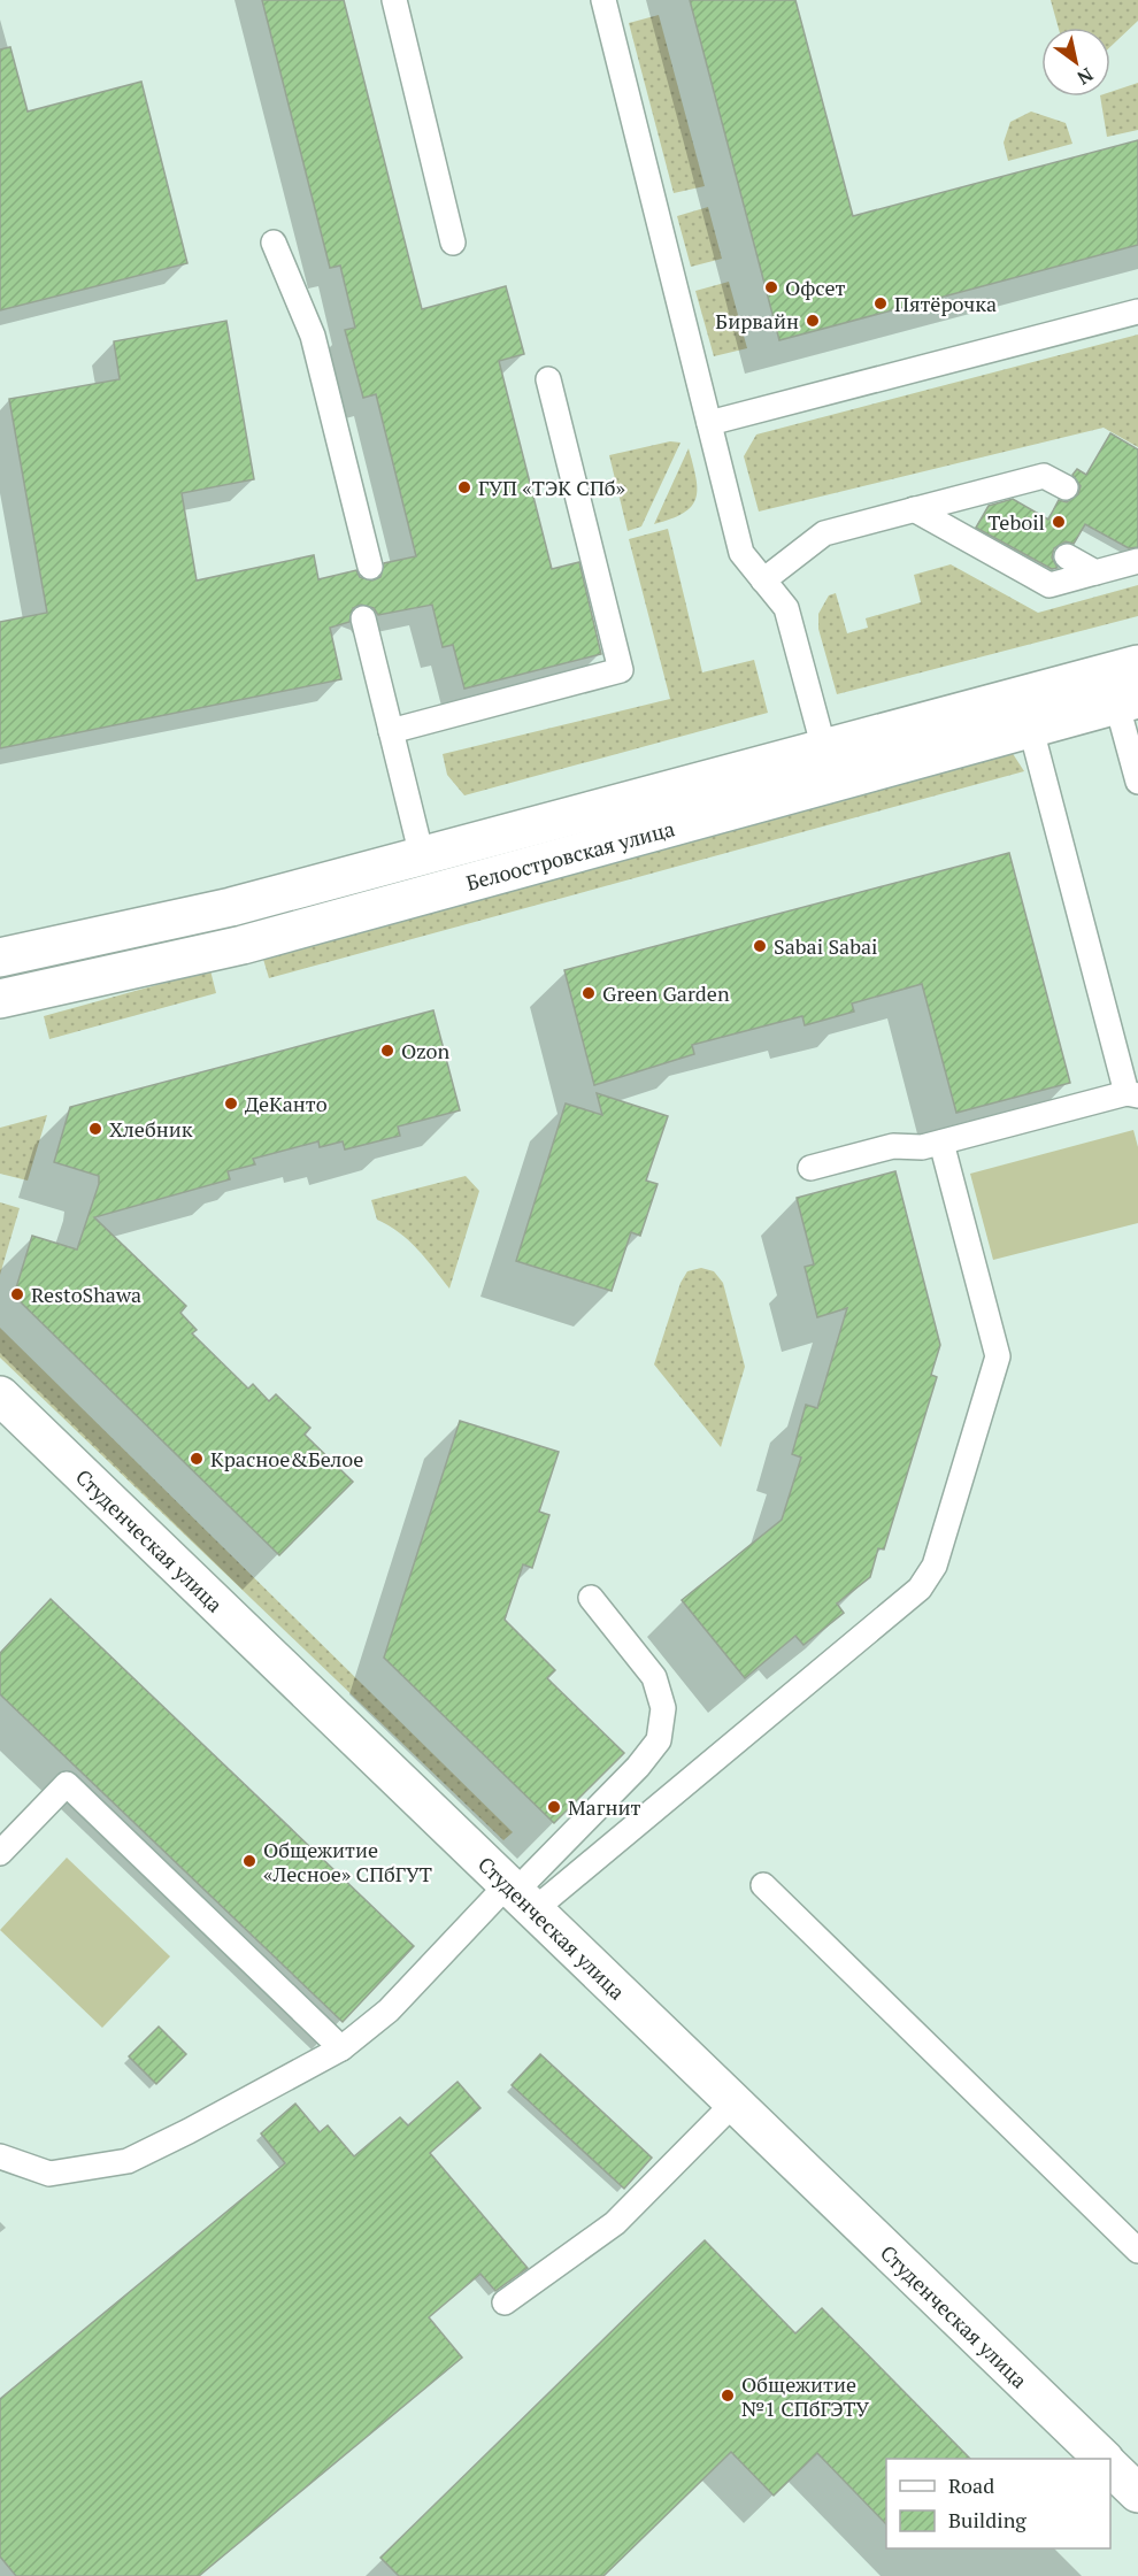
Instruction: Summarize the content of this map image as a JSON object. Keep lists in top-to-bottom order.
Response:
{
  "streets": {
    "street": ["Белоостровская улица", "Студенческая улица"]
  },
  "places": [
    "Офсет",
    "Пятёрочка",
    "Бирвайн",
    "ГУП «ТЭК СПб»",
    "Teboil",
    "Sabai Sabai",
    "Green Garden",
    "Ozon",
    "ДеКанто",
    "Хлебник",
    "RestoShawa",
    "Красное&Белое",
    "Магнит",
    "Общежитие «Лесное» СПбГУТ",
    "Общежитие №1 СПбГЭТУ"
  ],
  "legend": ["Road", "Building"],
  "north": "bottom right"
}
